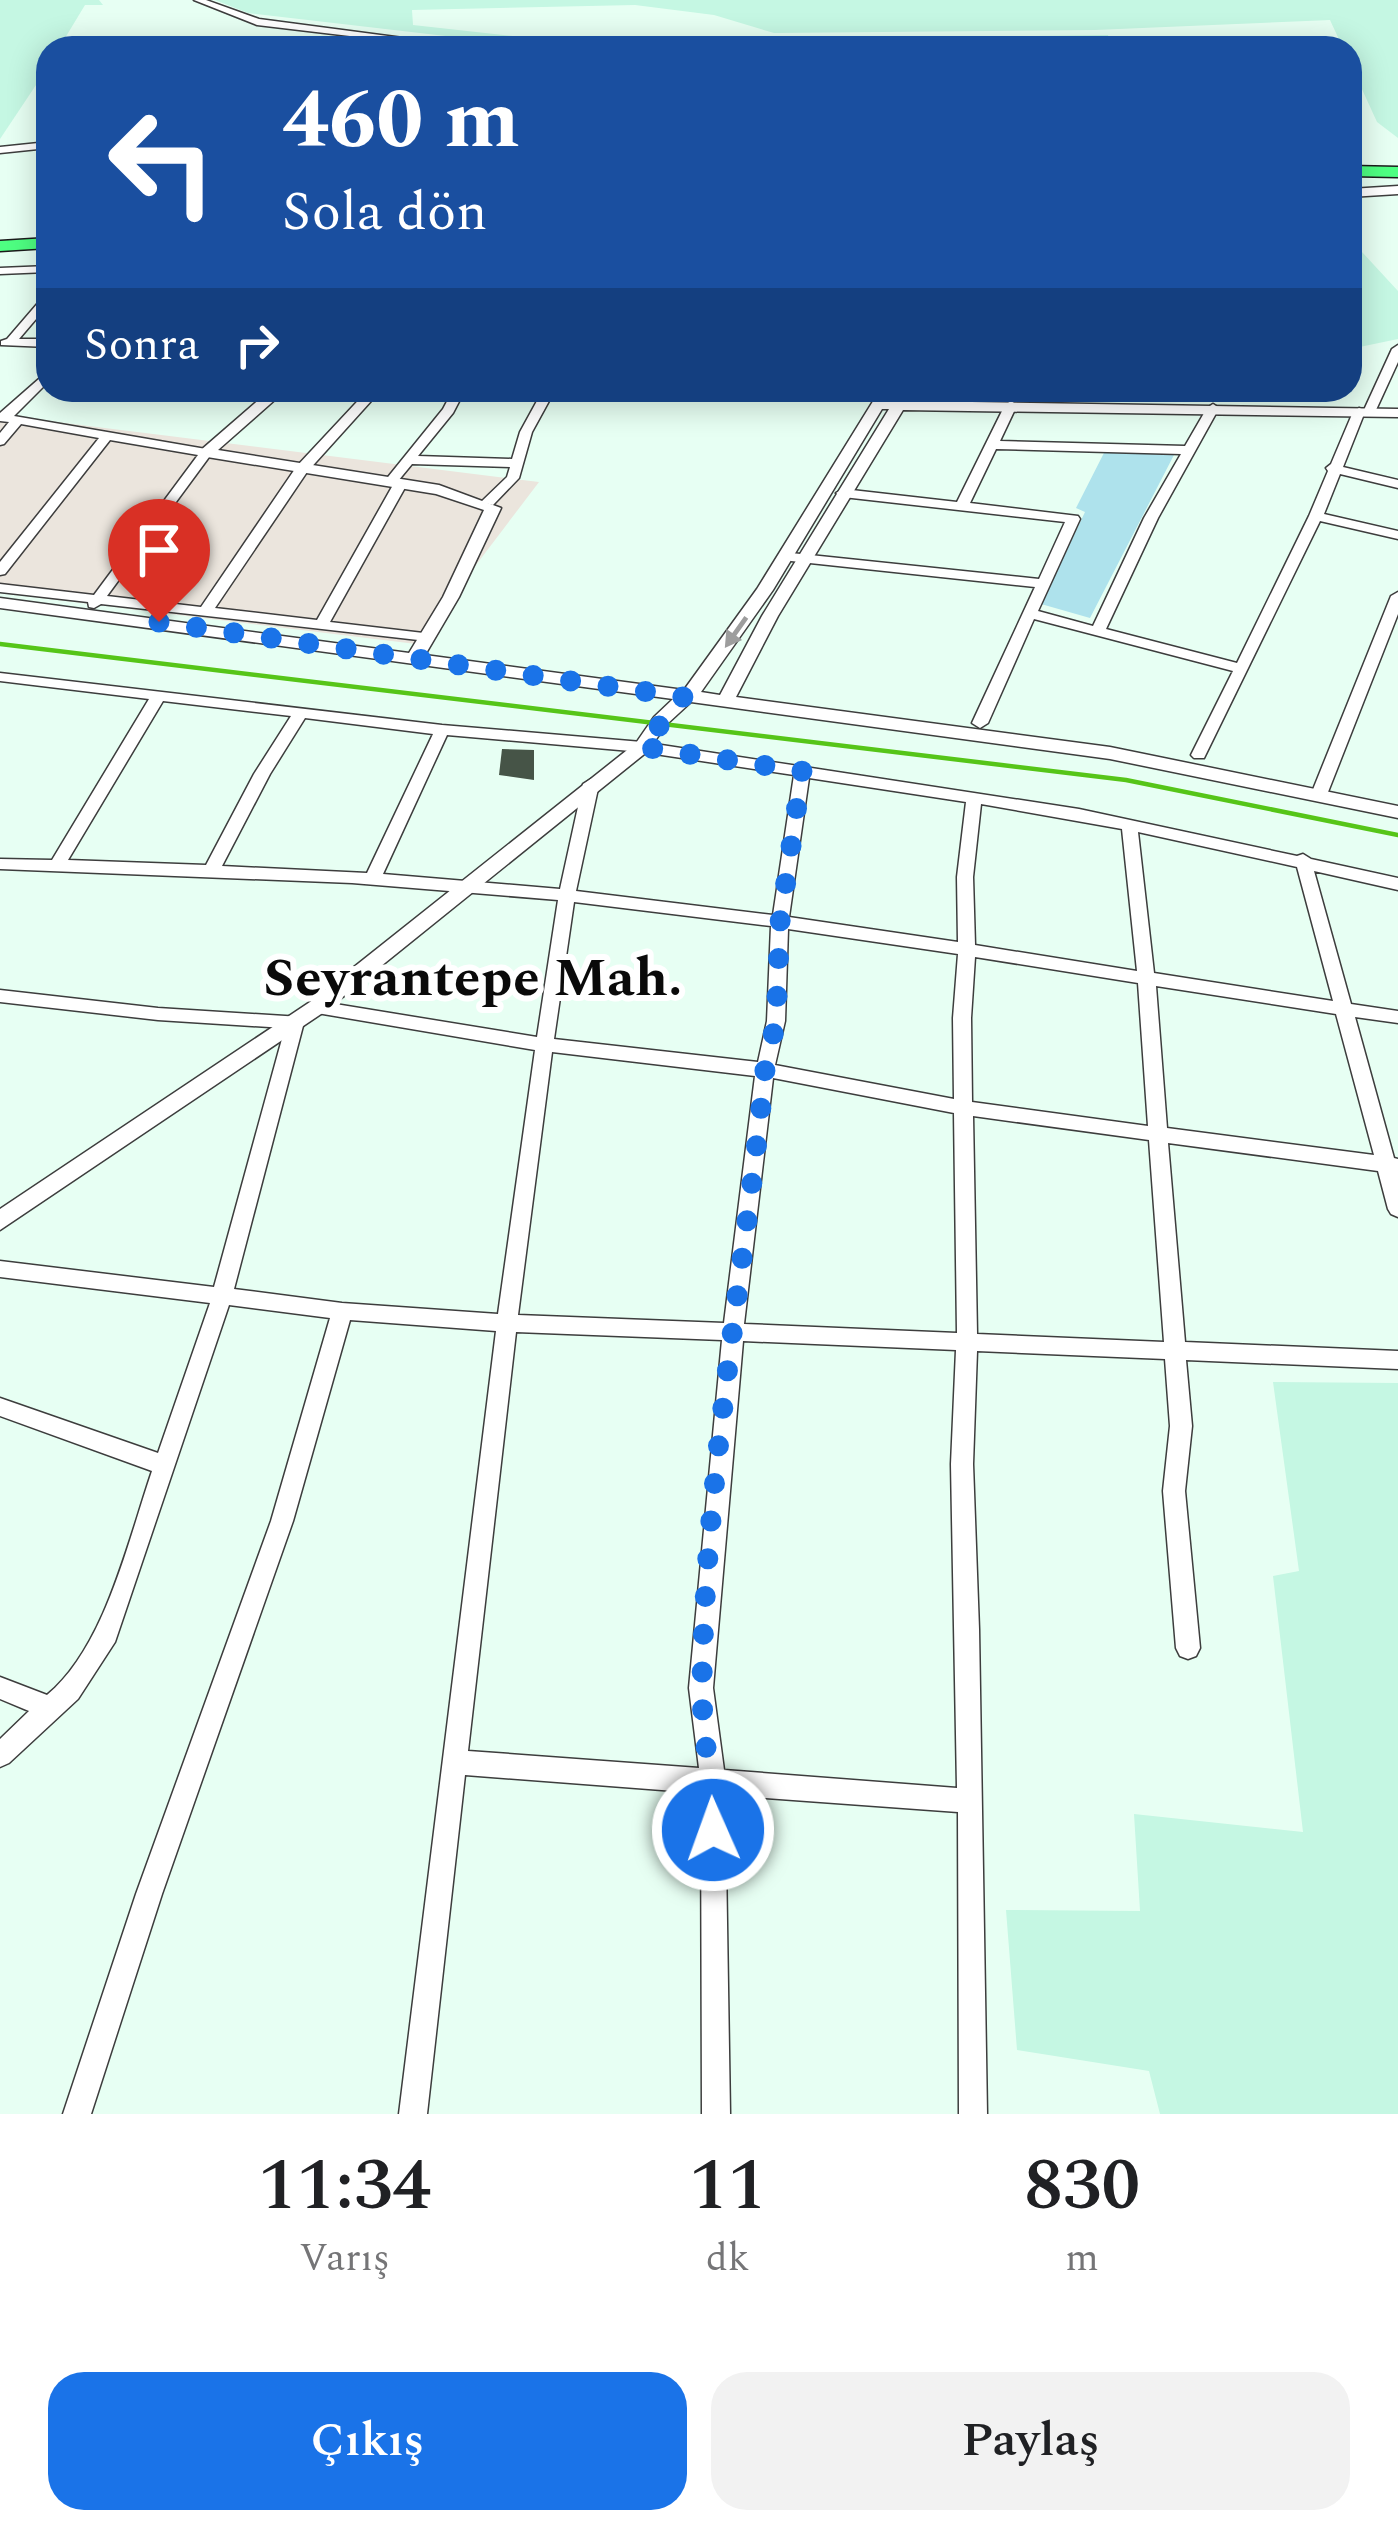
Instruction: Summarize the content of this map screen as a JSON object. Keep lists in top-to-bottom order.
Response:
{
  "districts": ["Seyrantepe Mah."],
  "page": {
    "turn": ["460 m", "Sola dön"],
    "then": "Sonra",
    "eta": [
      "11:34",
      "Varış",
      "11",
      "dk",
      "830",
      "m"
    ],
    "buttons": ["Çıkış", "Paylaş"]
  }
}
